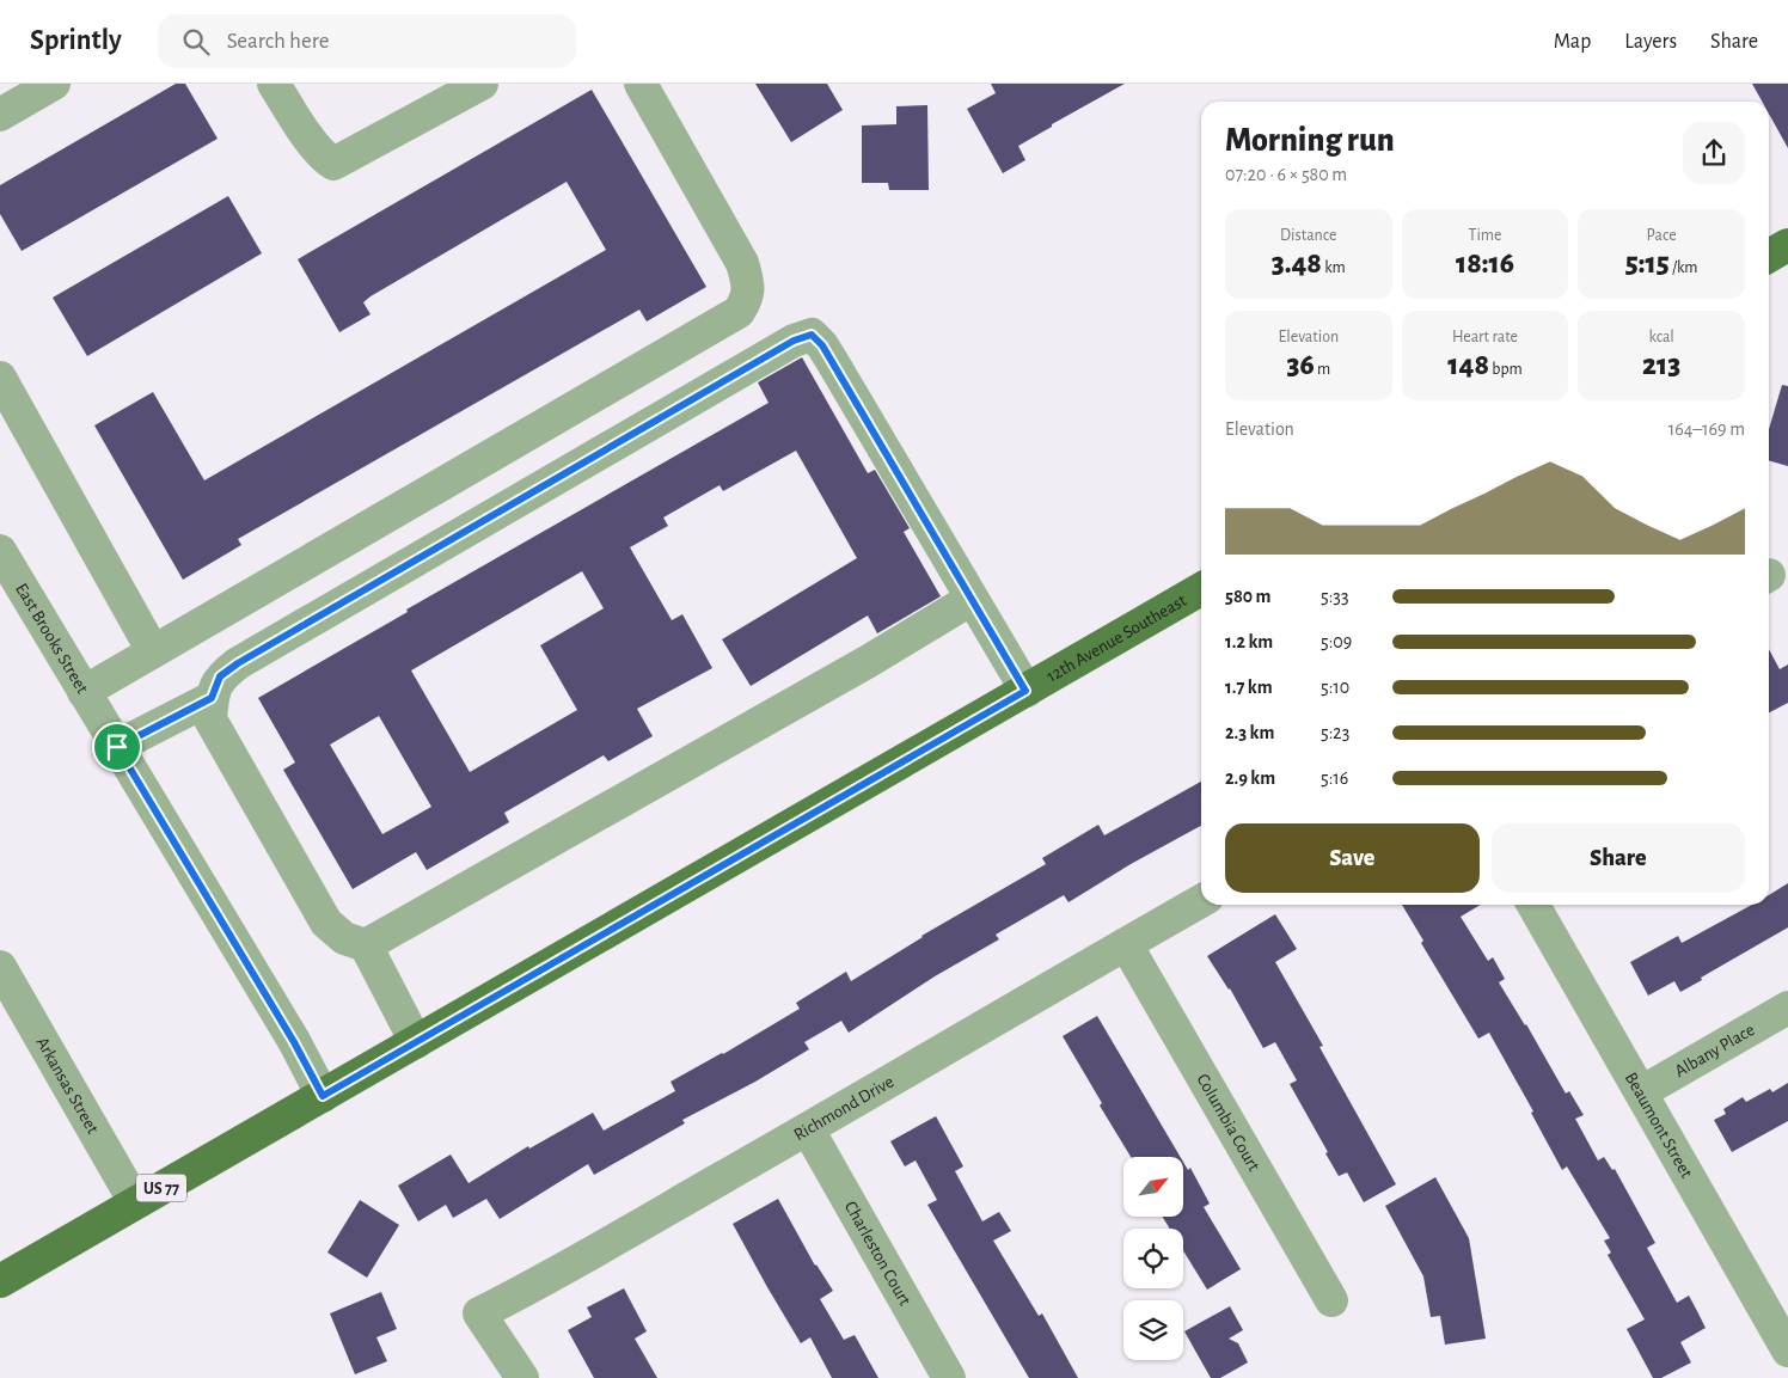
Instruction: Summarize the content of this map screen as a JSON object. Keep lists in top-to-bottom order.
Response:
{
  "streets": {
    "main road": ["12th Avenue Southeast", "US 77"],
    "street": [
      "East Brooks Street",
      "Albany Place",
      "Arkansas Street",
      "Richmond Drive",
      "Columbia Court",
      "Beaumont Street",
      "Charleston Court"
    ]
  },
  "crossings": [
    ["East Brooks Street", "12th Avenue Southeast"],
    ["12th Avenue Southeast", "Arkansas Street"],
    ["Albany Place", "Beaumont Street"],
    ["Richmond Drive", "Columbia Court"],
    ["Richmond Drive", "Charleston Court"]
  ],
  "north": "top right",
  "page": {
    "header": "Sprintly",
    "search": "Search here",
    "nav": ["Map", "Layers", "Share"],
    "heading": ["Morning run", "07:20 · 6 × 580 m"],
    "stats": [
      ["Distance", "3.48 km"],
      ["Time", "18:16"],
      ["Pace", "5:15 /km"],
      ["Elevation", "36 m"],
      ["Heart rate", "148 bpm"],
      ["kcal", "213"]
    ],
    "chart": ["Elevation", "164–169 m"],
    "list": [
      {
        "name": "580 m",
        "note": "5:33"
      },
      {
        "name": "1.2 km",
        "note": "5:09"
      },
      {
        "name": "1.7 km",
        "note": "5:10"
      },
      {
        "name": "2.3 km",
        "note": "5:23"
      },
      {
        "name": "2.9 km",
        "note": "5:16"
      }
    ],
    "buttons": ["Save", "Share"]
  }
}
